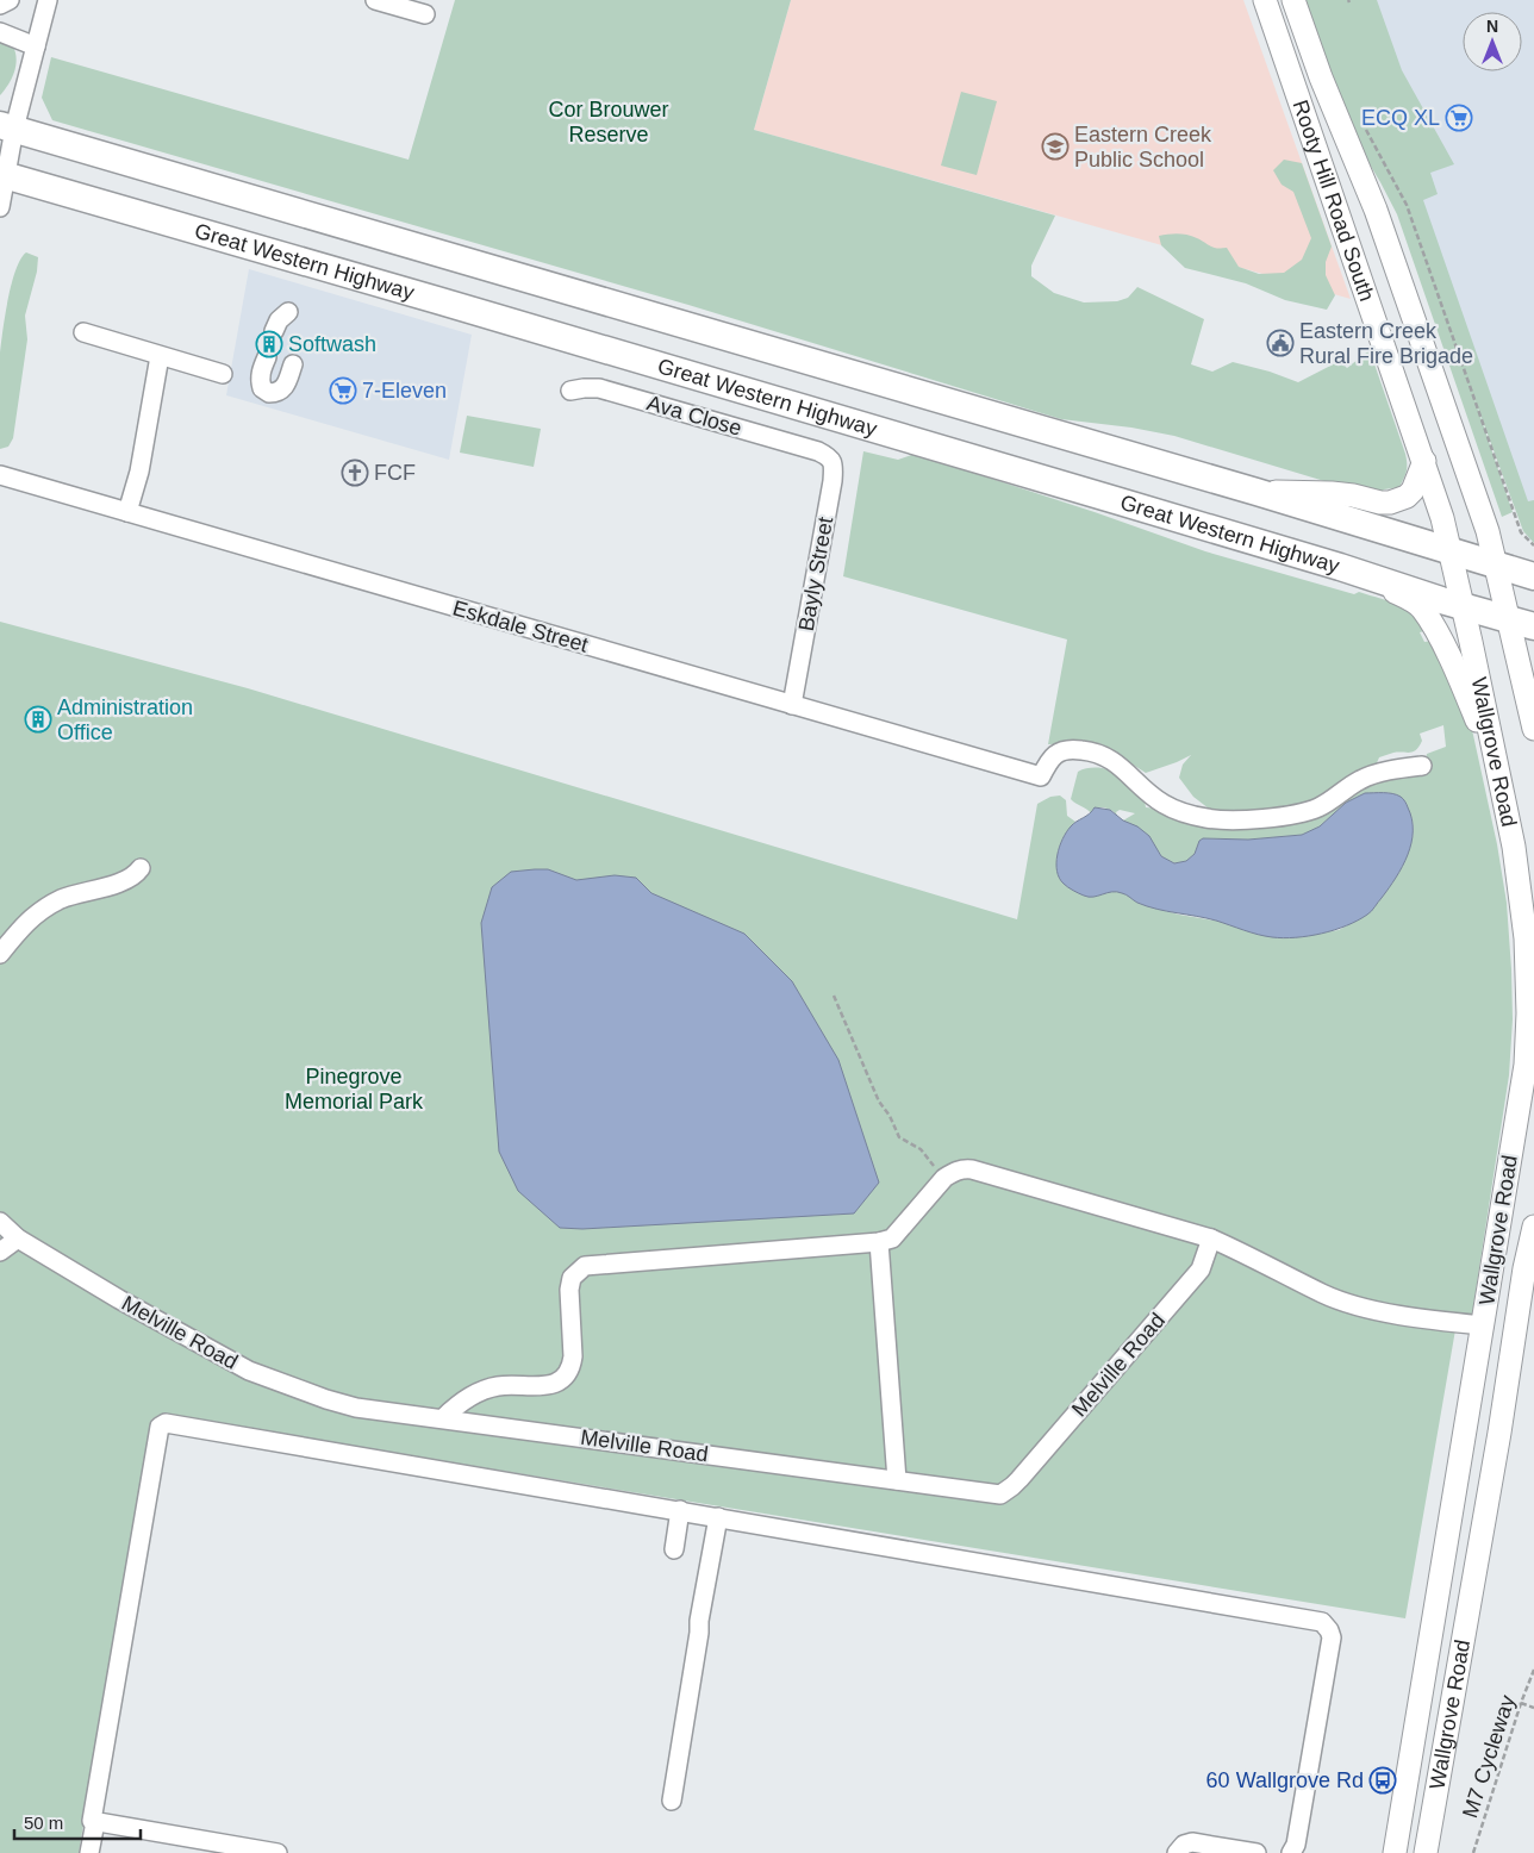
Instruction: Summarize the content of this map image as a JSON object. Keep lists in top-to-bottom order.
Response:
{
  "streets": {
    "highway": ["Great Western Highway"],
    "main road": ["Rooty Hill Road South", "Wallgrove Road"],
    "street": [
      "Ava Close",
      "Bayly Street",
      "Eskdale Street",
      "Melville Road"
    ],
    "path": ["M7 Cycleway"]
  },
  "crossings": [
    ["Rooty Hill Road South", "Great Western Highway"],
    ["Rooty Hill Road South", "Wallgrove Road"],
    ["Great Western Highway", "Wallgrove Road"],
    ["Ava Close", "Bayly Street"],
    ["Bayly Street", "Eskdale Street"]
  ],
  "parks": ["Cor Brouwer Reserve", "Pinegrove Memorial Park"],
  "places": {
    "supermarket": ["ECQ XL", "7-Eleven"],
    "school or university": ["Eastern Creek Public School"],
    "public building": ["Eastern Creek Rural Fire Brigade"],
    "building": ["Softwash", "Administration Office"],
    "church": ["FCF"],
    "bus stop": ["60 Wallgrove Rd"]
  },
  "scale_bar": "50 m",
  "north": "top"
}
